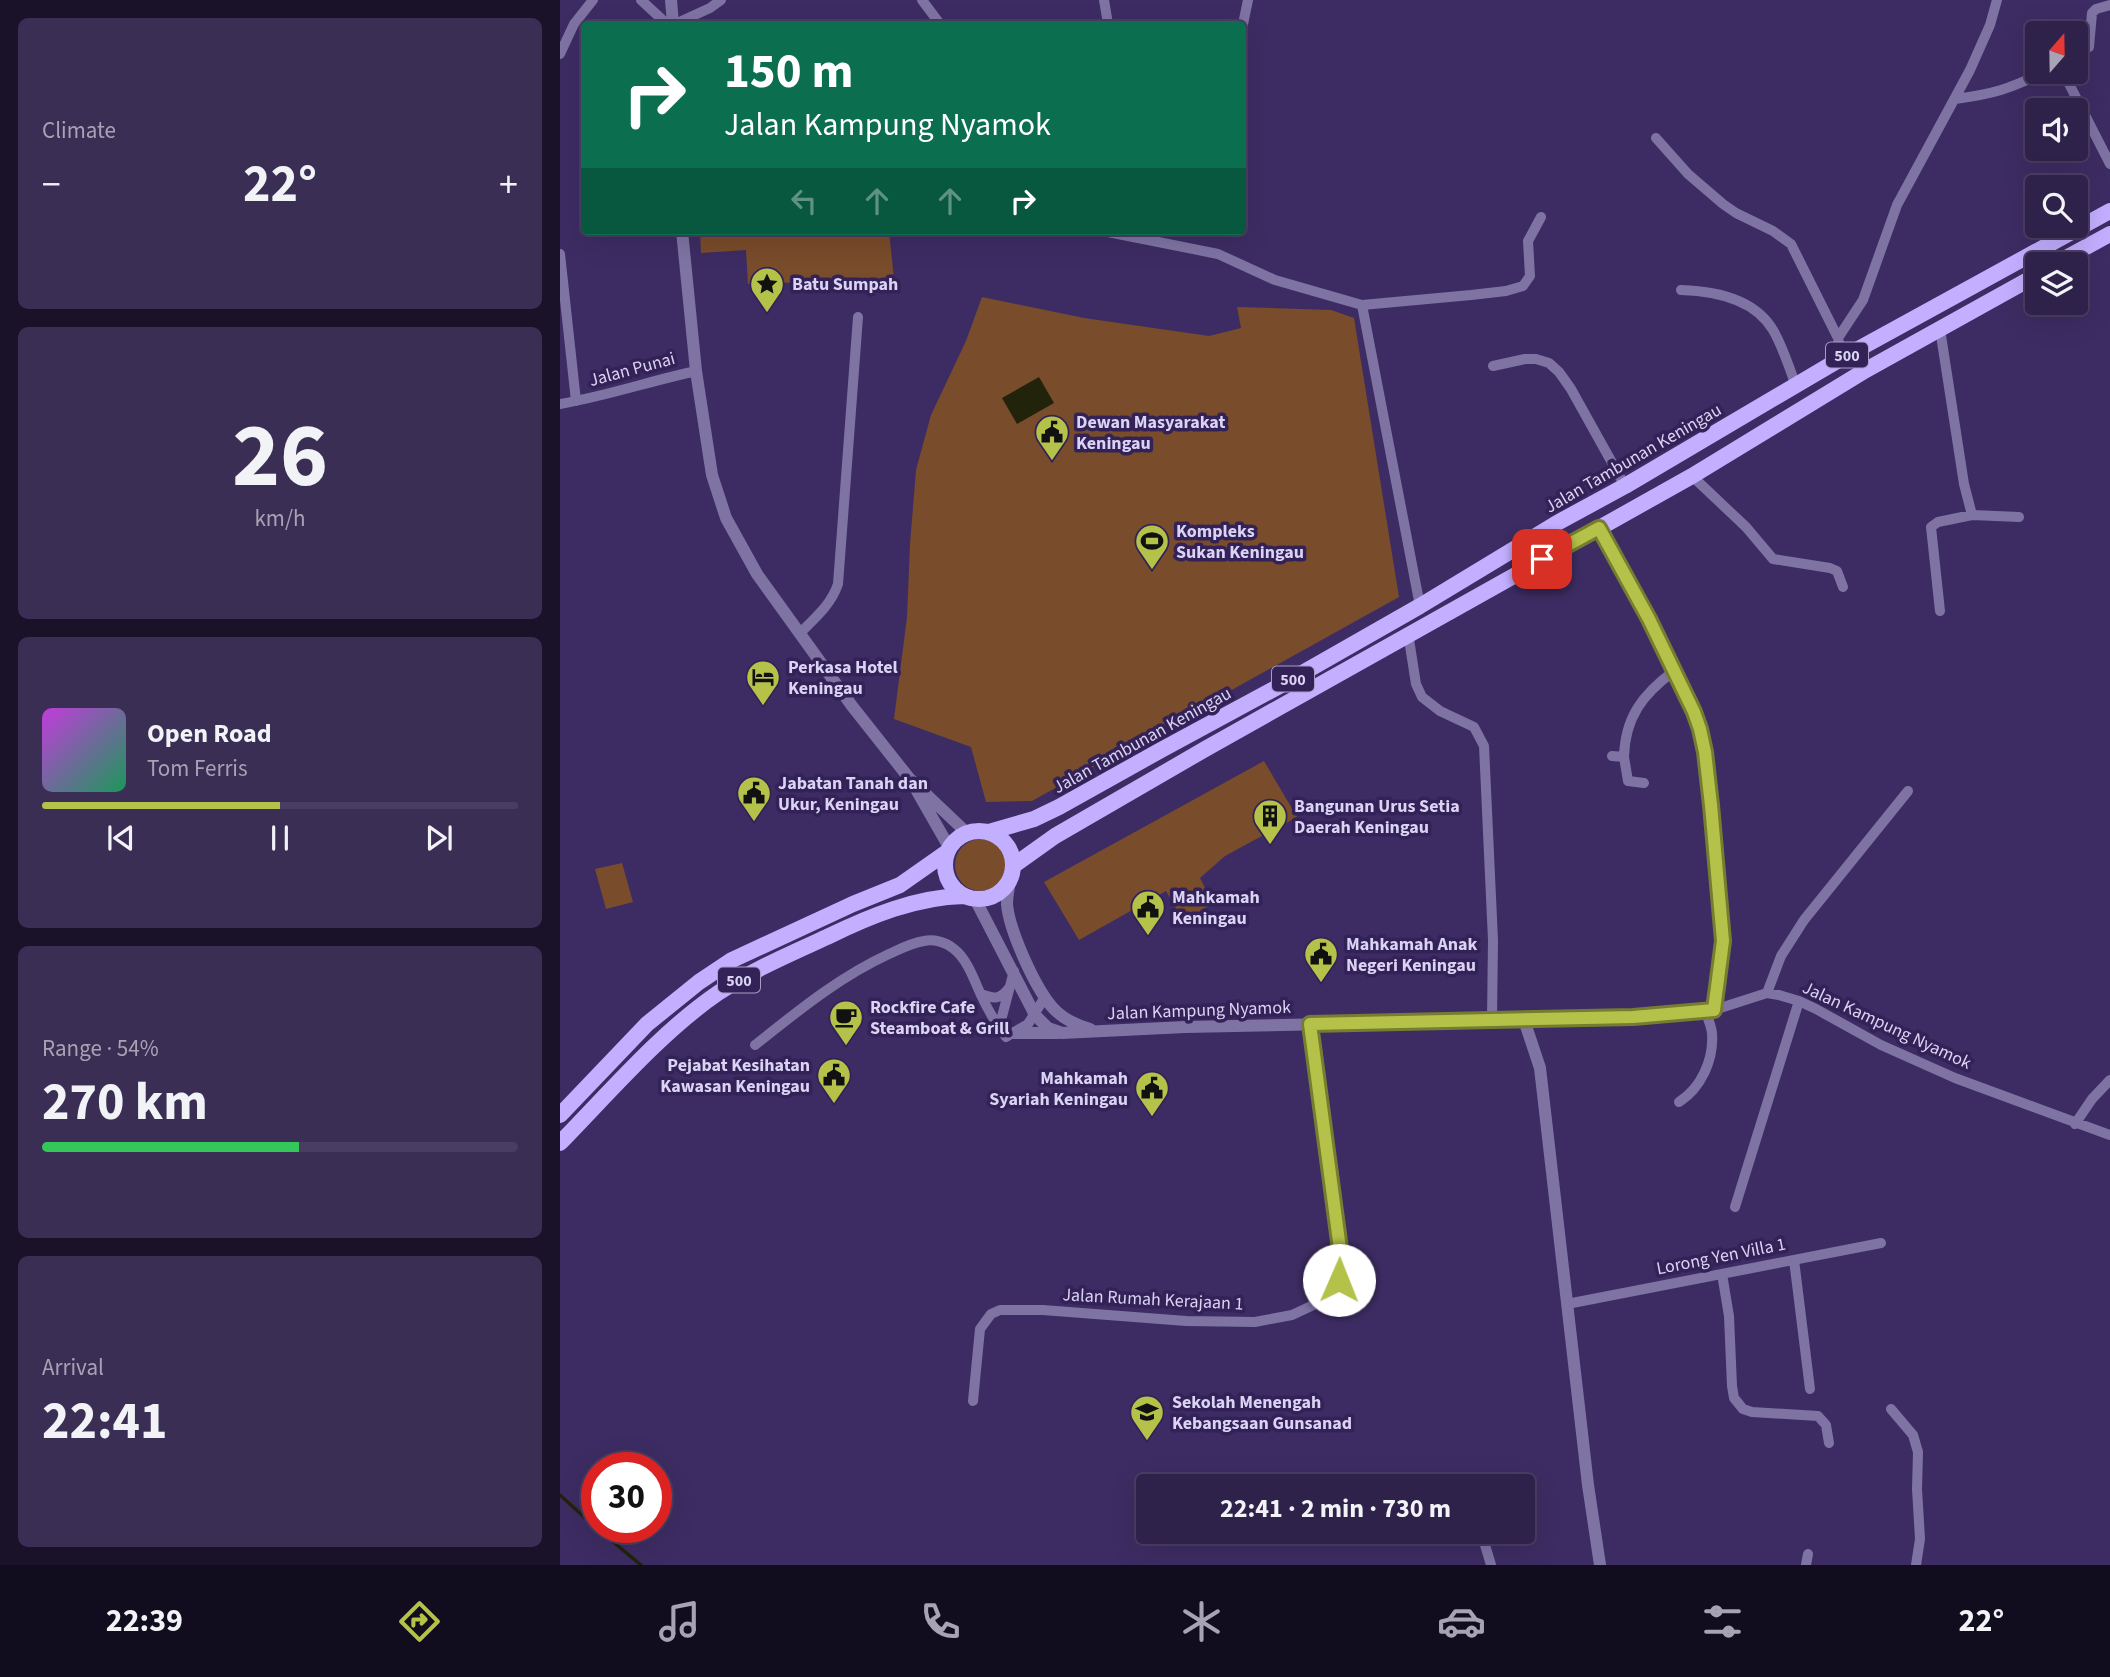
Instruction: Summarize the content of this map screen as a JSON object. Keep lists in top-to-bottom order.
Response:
{
  "streets": {
    "main road": ["500", "Jalan Tambunan Keningau"],
    "street": [
      "Jalan Punai",
      "Jalan Kampung Nyamok",
      "Lorong Yen Villa 1",
      "Jalan Rumah Kerajaan 1"
    ]
  },
  "crossings": [
    ["500", "Jalan Tambunan Keningau"],
    ["500", "Jalan Kampung Nyamok"],
    ["Jalan Tambunan Keningau", "Jalan Kampung Nyamok"],
    ["Jalan Kampung Nyamok", "Jalan Rumah Kerajaan 1"]
  ],
  "places": {
    "place": ["Batu Sumpah"],
    "public building": [
      "Dewan Masyarakat Keningau",
      "Jabatan Tanah dan Ukur, Keningau",
      "Mahkamah Keningau",
      "Mahkamah Anak Negeri Keningau",
      "Pejabat Kesihatan Kawasan Keningau",
      "Mahkamah Syariah Keningau"
    ],
    "sports": ["Kompleks Sukan Keningau"],
    "hotel": ["Perkasa Hotel Keningau"],
    "building": ["Bangunan Urus Setia Daerah Keningau"],
    "cafe": ["Rockfire Cafe Steamboat & Grill"],
    "school or university": ["Sekolah Menengah Kebangsaan Gunsanad"]
  },
  "north": "top",
  "page": {
    "tile": [
      "Climate",
      ["26", "km/h"],
      ["Range · 54%", "270 km"],
      ["Arrival", "22:41"]
    ],
    "turn": ["150 m", "Jalan Kampung Nyamok"],
    "heat": ["−", "22°", "+"],
    "song": ["Open Road", "Tom Ferris"],
    "limit": "30",
    "trip": "22:41 · 2 min · 730 m",
    "tabs": ["22:39", "22°"]
  }
}
